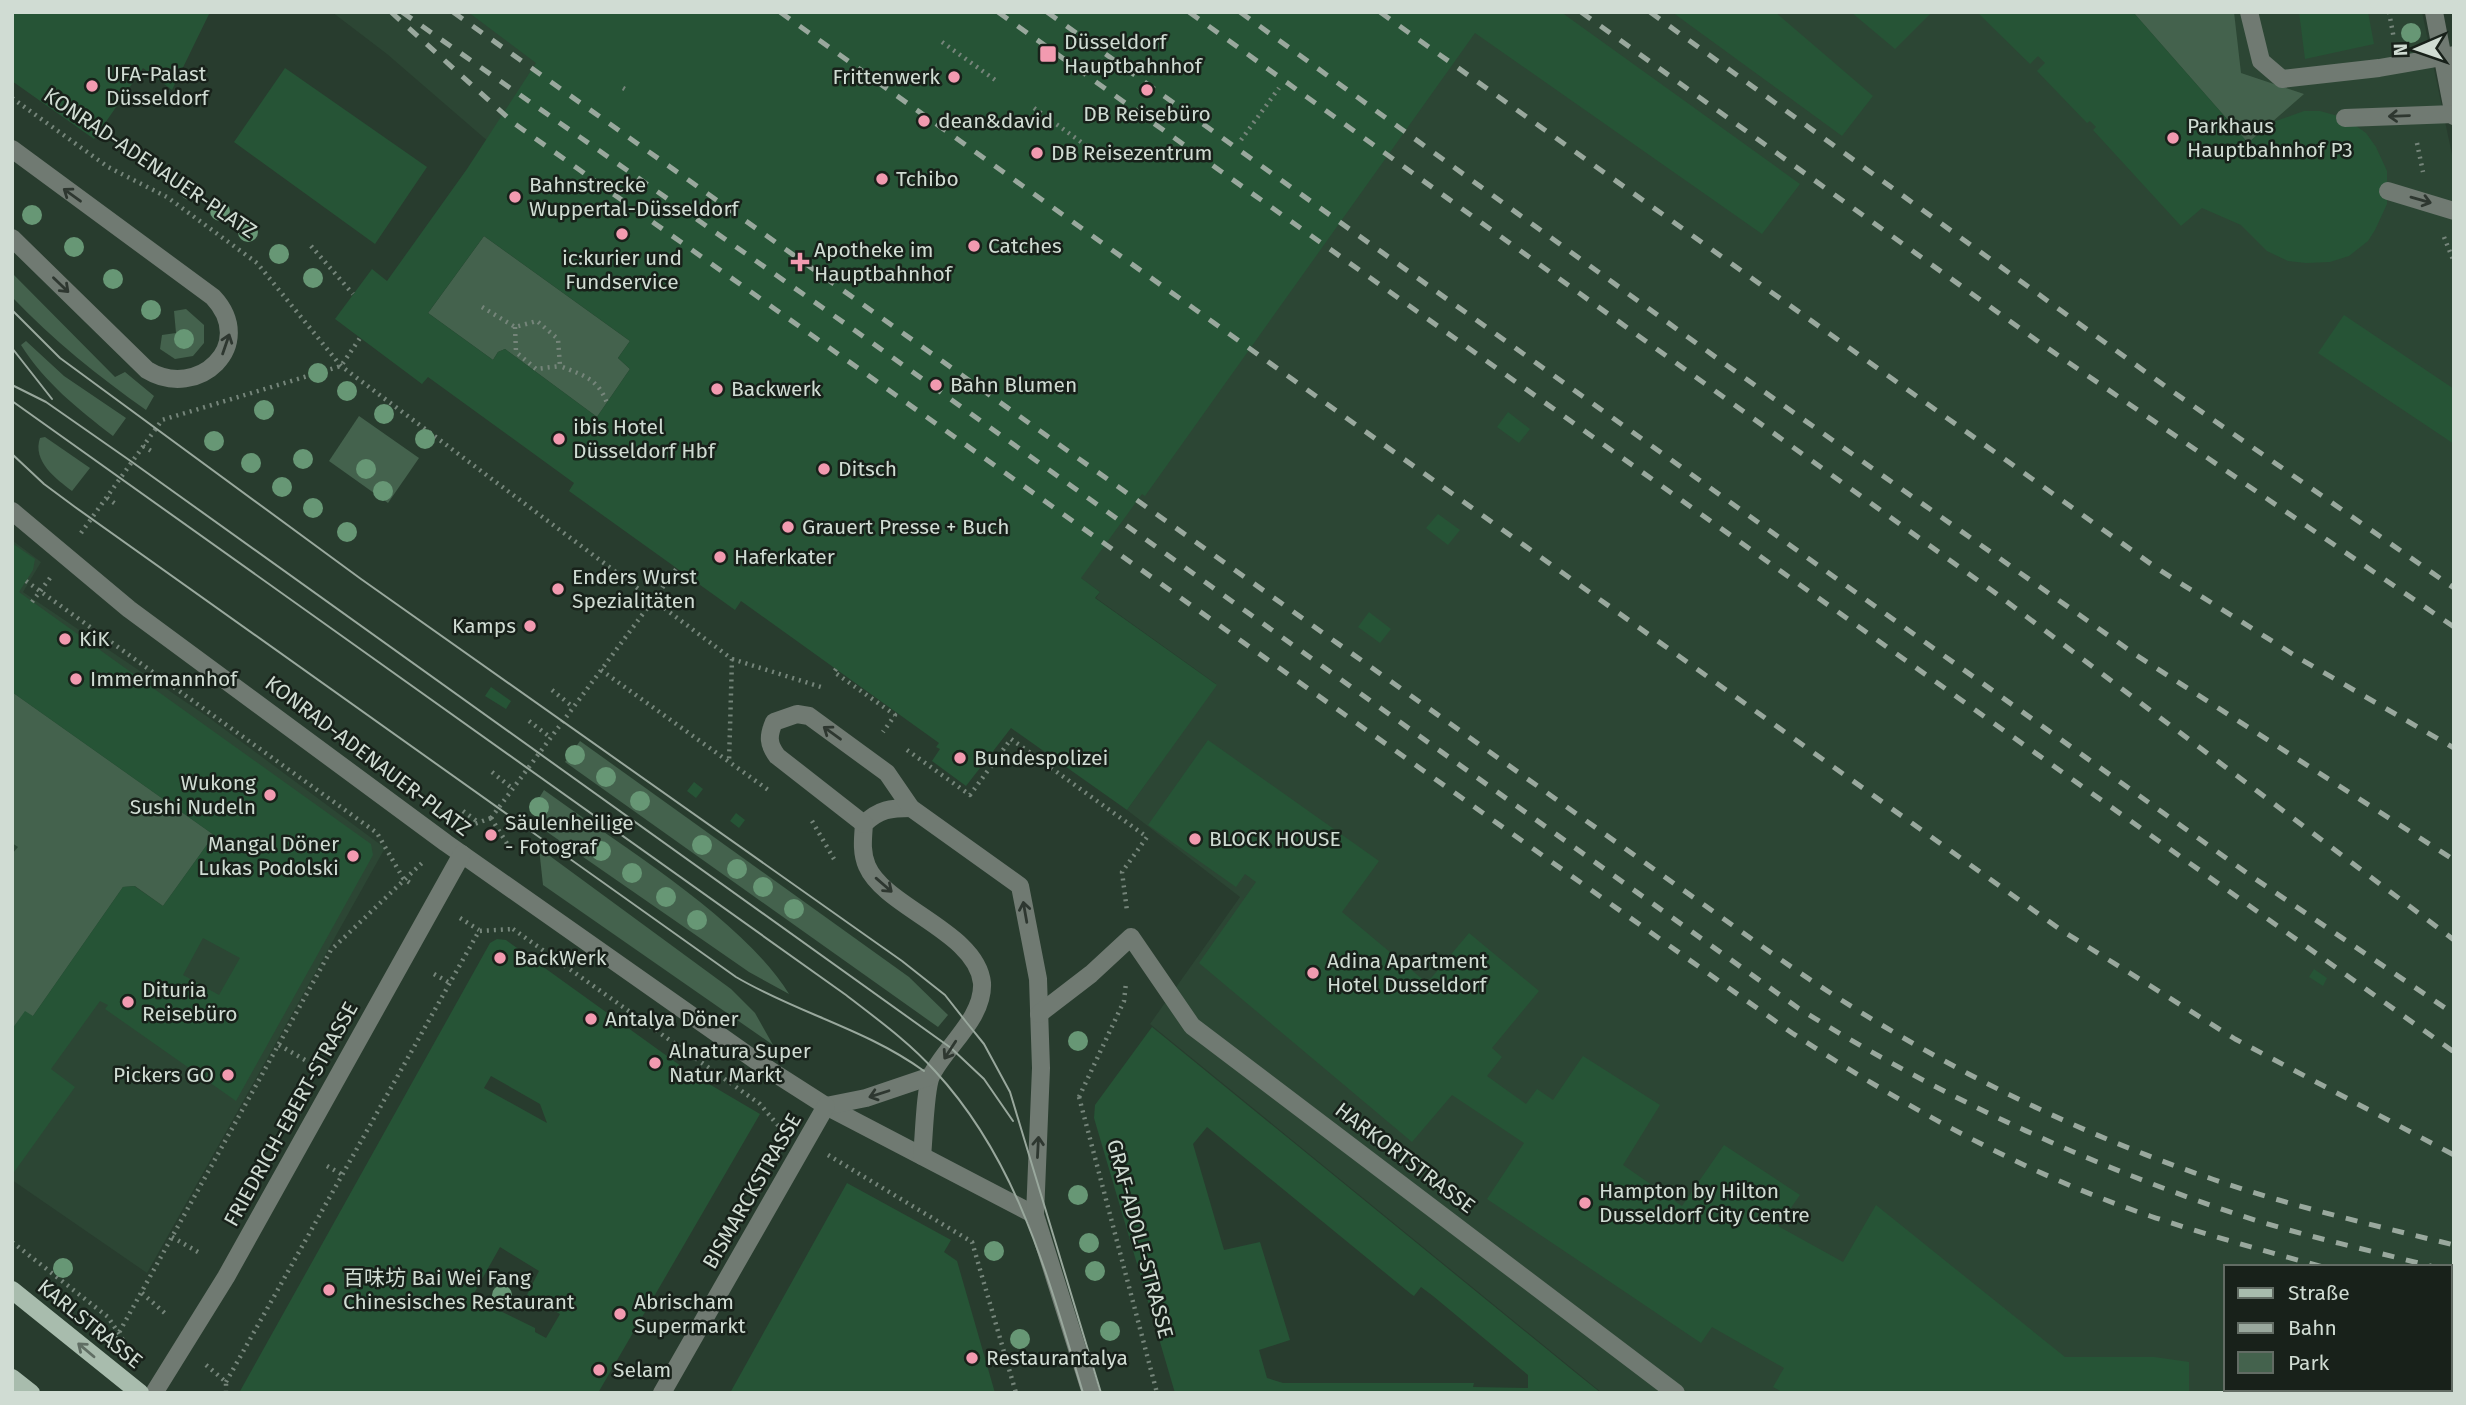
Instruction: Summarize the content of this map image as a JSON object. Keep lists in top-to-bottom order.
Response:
{
  "streets": {
    "main road": ["KARLSTRASSE"],
    "street": [
      "KONRAD-ADENAUER-PLATZ",
      "FRIEDRICH-EBERT-STRASSE",
      "HARKORTSTRASSE",
      "BISMARCKSTRASSE"
    ],
    "path": ["GRAF-ADOLF-STRASSE"]
  },
  "crossings": [
    ["KONRAD-ADENAUER-PLATZ", "FRIEDRICH-EBERT-STRASSE"],
    ["KONRAD-ADENAUER-PLATZ", "BISMARCKSTRASSE"],
    ["HARKORTSTRASSE", "GRAF-ADOLF-STRASSE"]
  ],
  "places": {
    "transit": ["Düsseldorf Hauptbahnhof"],
    "other": [
      "Frittenwerk",
      "UFA-Palast Düsseldorf",
      "DB Reisebüro",
      "dean&david",
      "Parkhaus Hauptbahnhof P3",
      "DB Reisezentrum",
      "Tchibo",
      "Bahnstrecke Wuppertal-Düsseldorf",
      "ic:kurier und Fundservice",
      "Catches",
      "Bahn Blumen",
      "Backwerk",
      "ibis Hotel Düsseldorf Hbf",
      "Ditsch",
      "Grauert Presse + Buch",
      "Haferkater",
      "Enders Wurst Spezialitäten",
      "Kamps",
      "KiK",
      "Immermannhof",
      "Bundespolizei",
      "Wukong Sushi Nudeln",
      "Säulenheilige - Fotograf",
      "BLOCK HOUSE",
      "Mangal Döner Lukas Podolski",
      "BackWerk",
      "Adina Apartment Hotel Dusseldorf",
      "Dituria Reisebüro",
      "Antalya Döner",
      "Alnatura Super Natur Markt",
      "Pickers GO",
      "Hampton by Hilton Dusseldorf City Centre",
      "百味坊 Bai Wei Fang Chinesisches Restaurant",
      "Abrischam Supermarkt",
      "Restaurantalya",
      "Selam"
    ],
    "health": ["Apotheke im Hauptbahnhof"]
  },
  "legend": ["Straße", "Bahn", "Park"],
  "north": "left"
}
